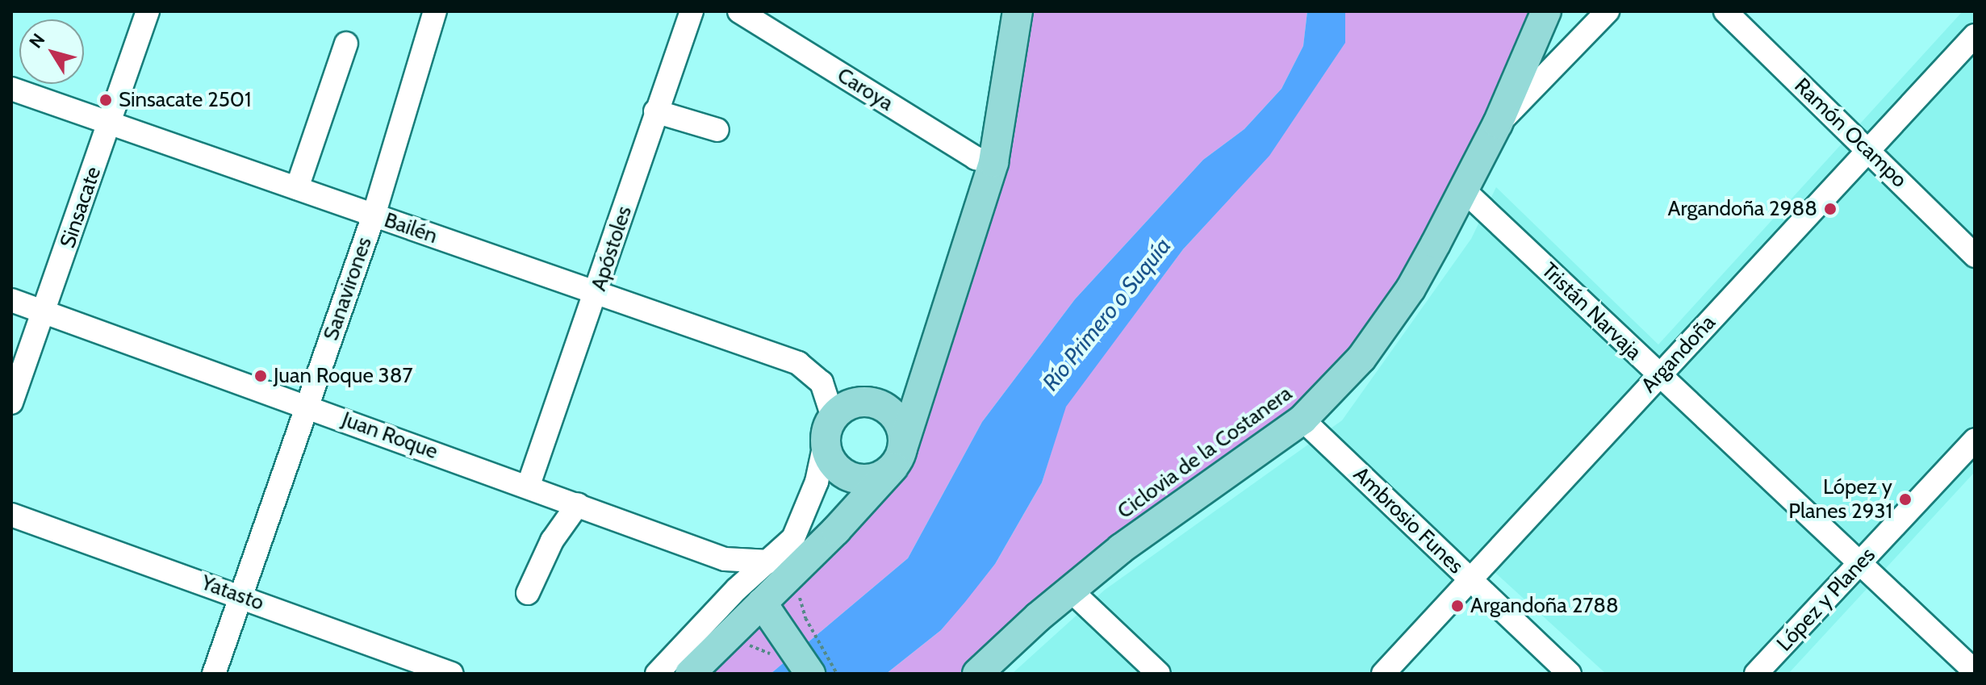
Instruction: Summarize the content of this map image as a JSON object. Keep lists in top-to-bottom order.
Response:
{
  "streets": {
    "street": [
      "Caroya",
      "Ramón Ocampo",
      "Sinsacate",
      "Bailén",
      "Apóstoles",
      "Sanavirones",
      "Tristán Narvaja",
      "Argandoña",
      "Juan Roque",
      "Ambrosio Funes",
      "Yatasto",
      "López y Planes"
    ]
  },
  "crossings": [
    ["Ramón Ocampo", "Argandoña"],
    ["Sinsacate", "Bailén"],
    ["Sinsacate", "Juan Roque"],
    ["Bailén", "Apóstoles"],
    ["Bailén", "Sanavirones"],
    ["Apóstoles", "Juan Roque"],
    ["Sanavirones", "Juan Roque"],
    ["Sanavirones", "Yatasto"],
    ["Tristán Narvaja", "Argandoña"],
    ["Tristán Narvaja", "López y Planes"],
    ["Argandoña", "Ambrosio Funes"]
  ],
  "water": ["Río Primero o Suquía"],
  "places": [
    "Sinsacate 2501",
    "Argandoña 2988",
    "Juan Roque 387",
    "López y Planes 2931",
    "Argandoña 2788"
  ],
  "north": "top left"
}
